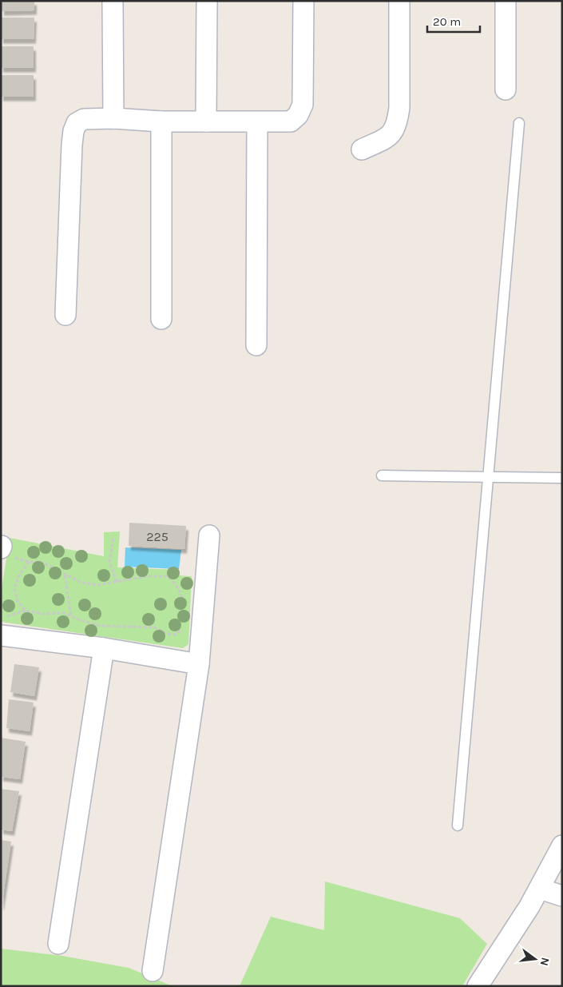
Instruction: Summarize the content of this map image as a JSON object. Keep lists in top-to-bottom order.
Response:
{
  "house_numbers": ["225"],
  "scale_bar": "20 m",
  "north": "right"
}
